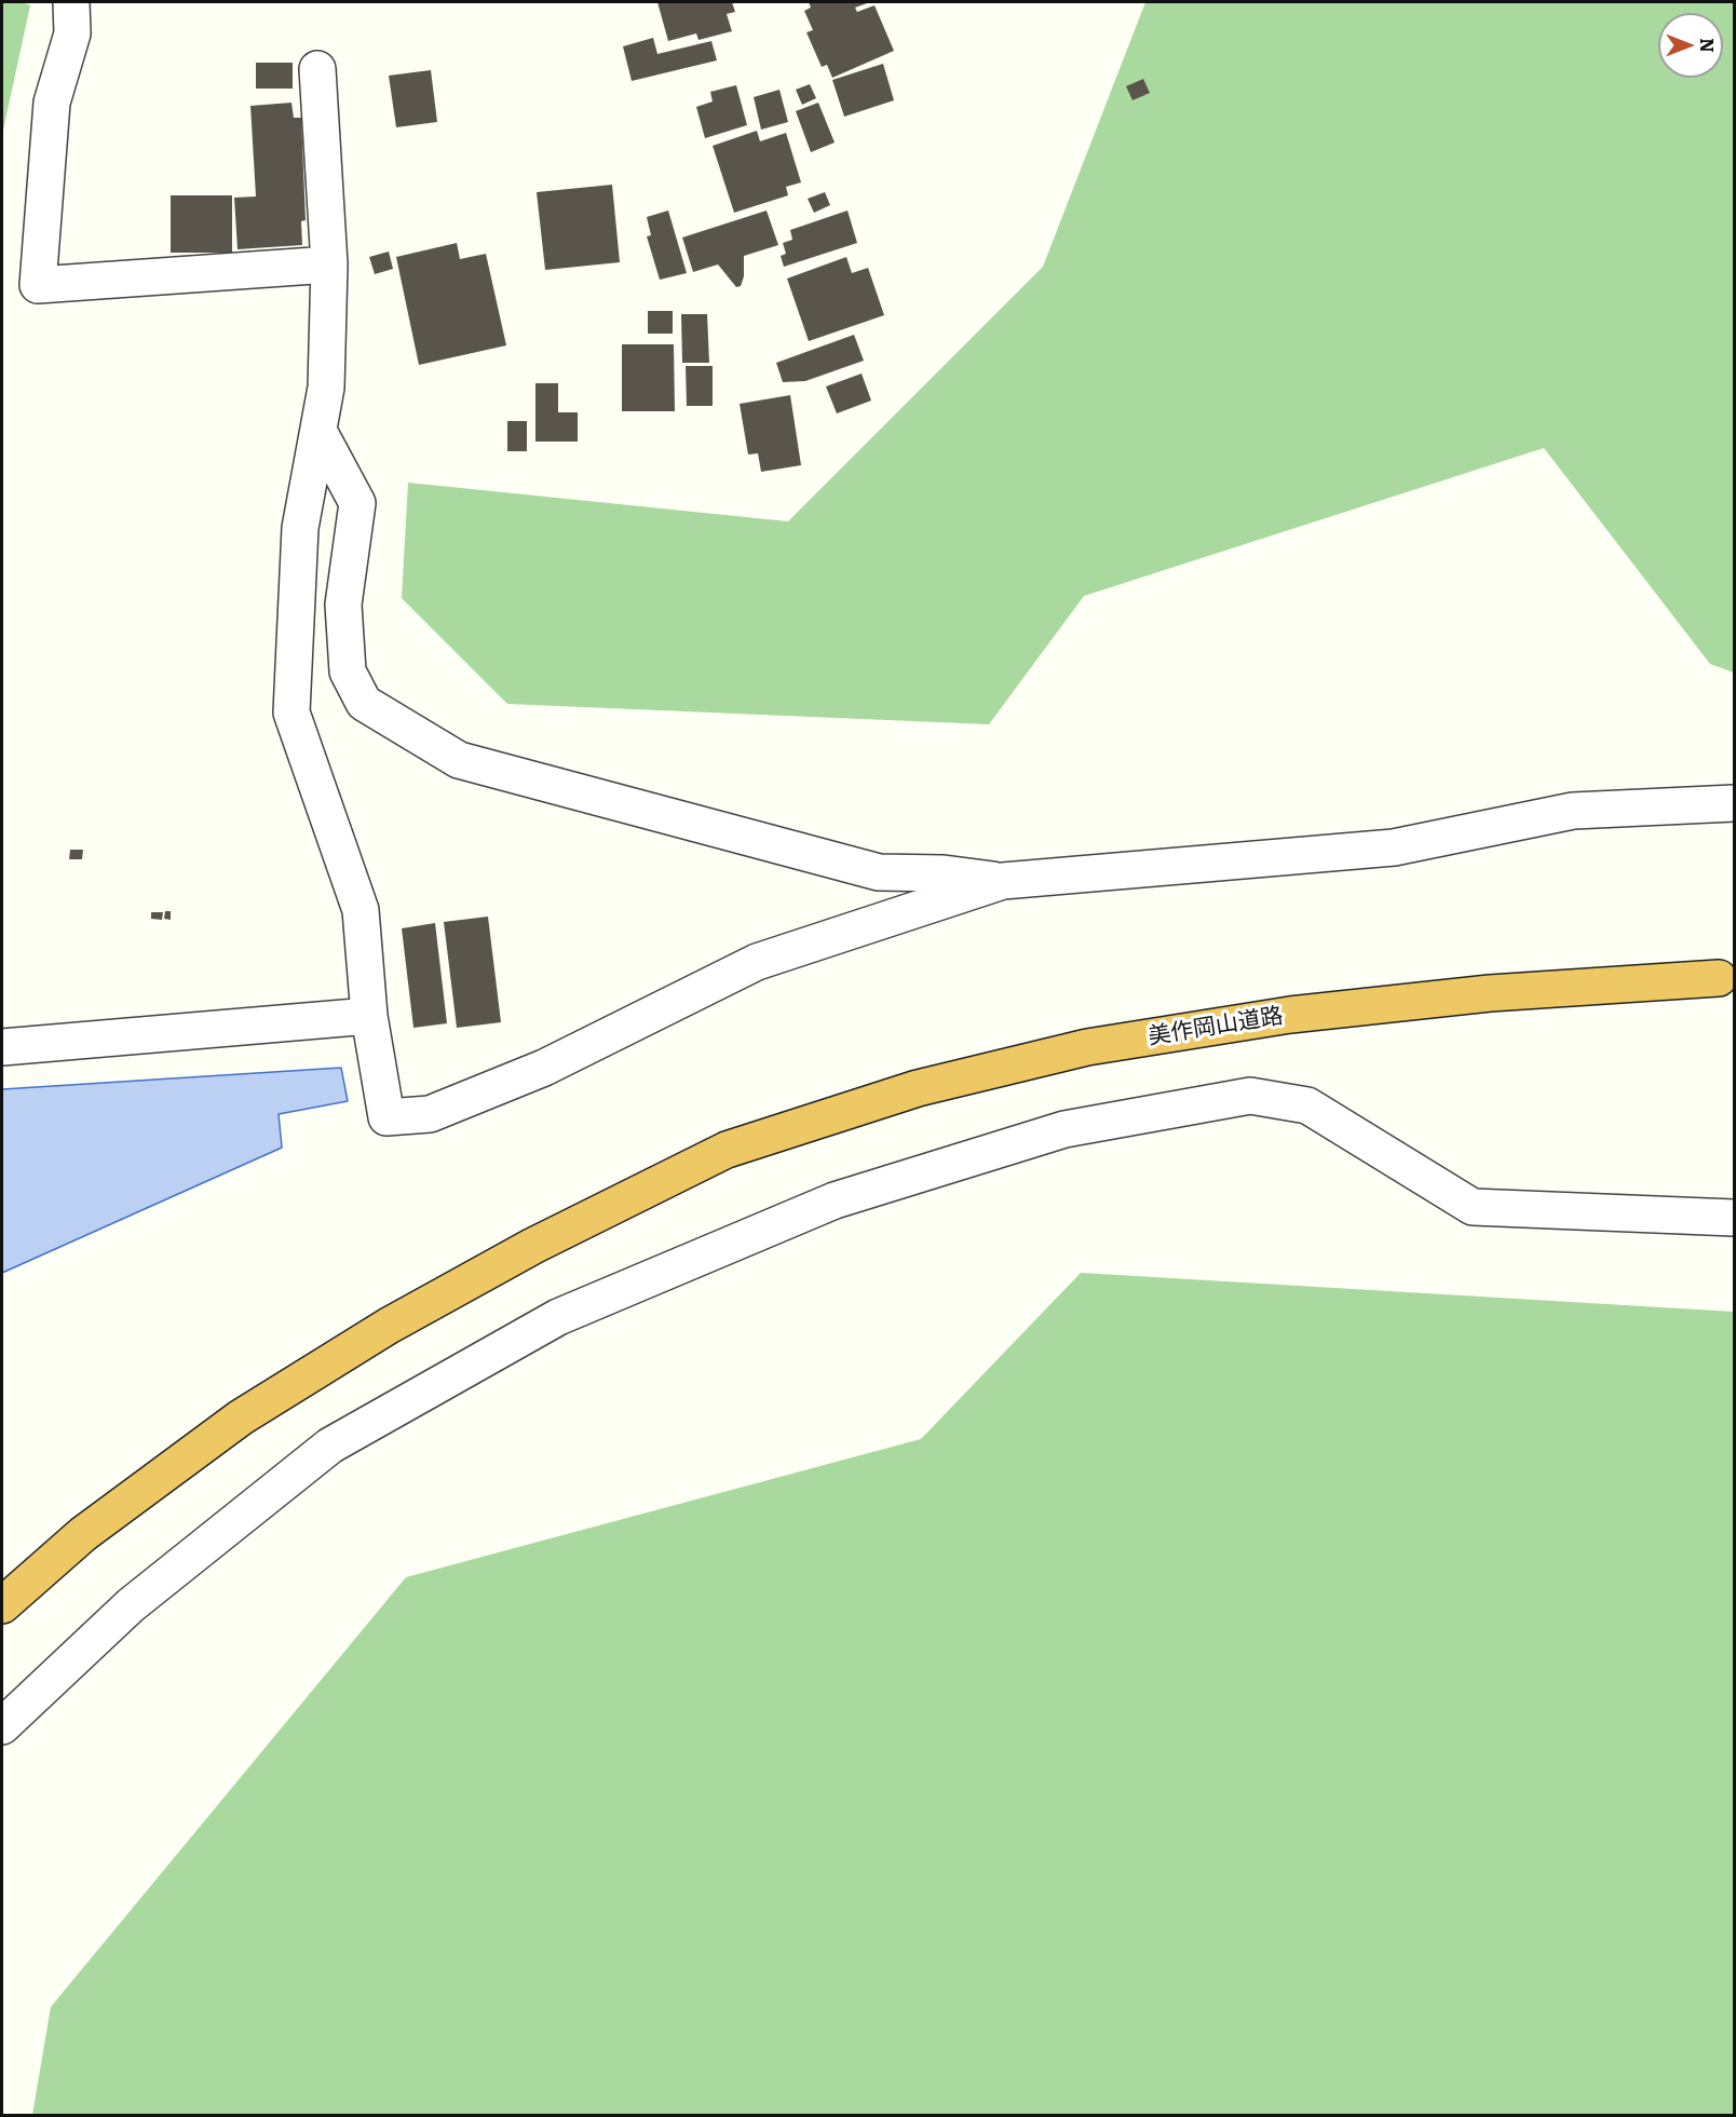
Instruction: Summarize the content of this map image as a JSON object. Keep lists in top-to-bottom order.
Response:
{
  "streets": {
    "highway": ["美作岡山道路"]
  },
  "north": "right"
}
